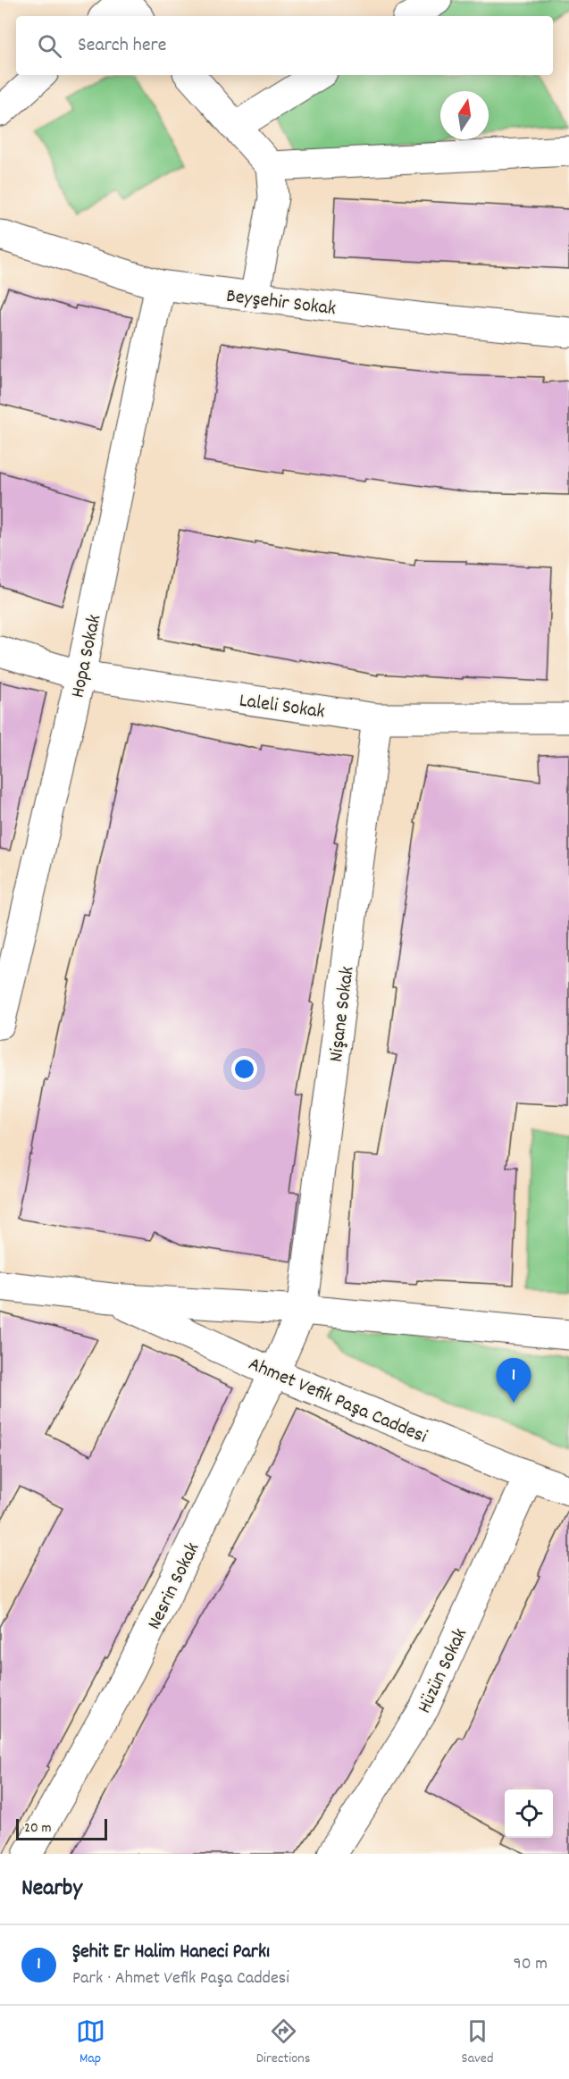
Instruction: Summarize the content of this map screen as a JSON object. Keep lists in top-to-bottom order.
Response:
{
  "streets": {
    "street": [
      "Beyşehir Sokak",
      "Hopa Sokak",
      "Laleli Sokak",
      "Nişane Sokak",
      "Ahmet Vefik Paşa Caddesi",
      "Nesrin Sokak",
      "Hüzün Sokak"
    ]
  },
  "crossings": [
    ["Beyşehir Sokak", "Hopa Sokak"],
    ["Hopa Sokak", "Laleli Sokak"],
    ["Laleli Sokak", "Nişane Sokak"],
    ["Nişane Sokak", "Ahmet Vefik Paşa Caddesi"],
    ["Nişane Sokak", "Nesrin Sokak"],
    ["Ahmet Vefik Paşa Caddesi", "Nesrin Sokak"],
    ["Ahmet Vefik Paşa Caddesi", "Hüzün Sokak"]
  ],
  "scale_bar": "20 m",
  "north": "top",
  "page": {
    "search": "Search here",
    "pins": "1",
    "scale": "20 m",
    "heading": "Nearby",
    "list": [
      {
        "mark": "1",
        "name": "Şehit Er Halim Haneci Parkı",
        "note": "Park · Ahmet Vefik Paşa Caddesi",
        "value": "90 m"
      }
    ],
    "nav": ["Map", "Directions", "Saved"]
  }
}
